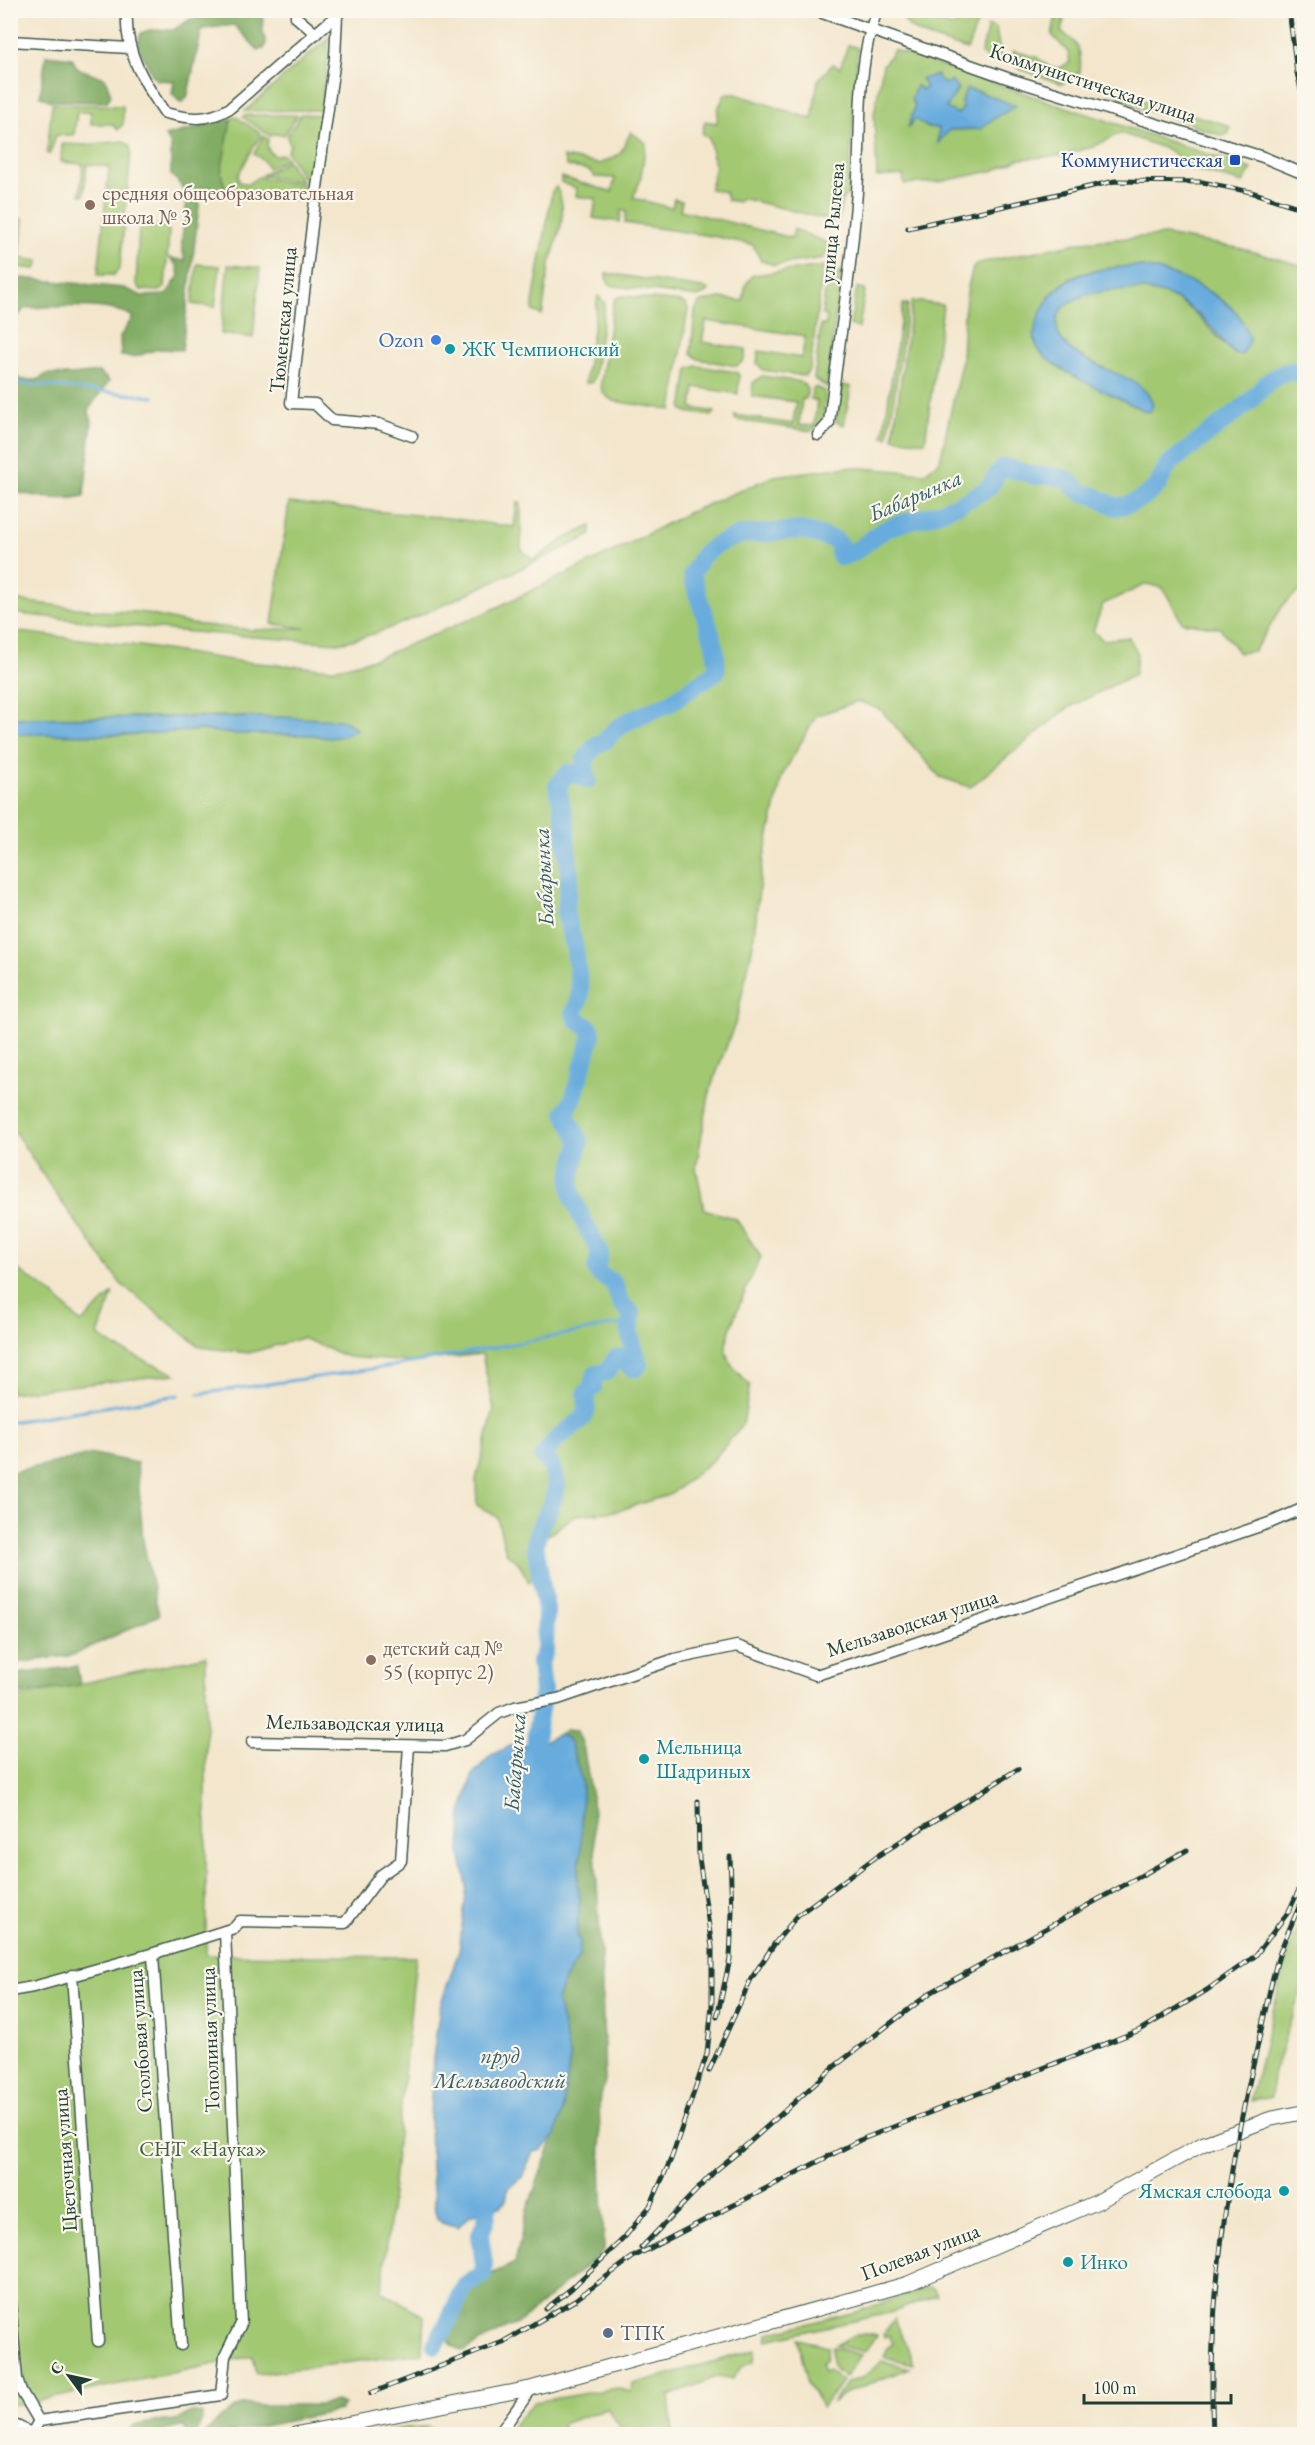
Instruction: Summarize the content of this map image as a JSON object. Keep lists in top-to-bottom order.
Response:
{
  "streets": {
    "street": [
      "Коммунистическая улица",
      "улица Рылеева",
      "Тюменская улица",
      "Мельзаводская улица",
      "Тополиная улица",
      "Столбовая улица",
      "Цветочная улица",
      "Полевая улица"
    ]
  },
  "crossings": [
    ["Коммунистическая улица", "улица Рылеева"]
  ],
  "water": ["Бабарынка", "пруд Мельзаводский"],
  "parks": ["СНТ «Наука»"],
  "places": {
    "transit": ["Коммунистическая"],
    "other": [
      "средняя общеобразовательная школа № 3",
      "Ozon",
      "ЖК Чемпионский",
      "детский сад № 55 (корпус 2)",
      "Мельница Шадриных",
      "Ямская слобода",
      "Инко",
      "ТПК"
    ]
  },
  "scale_bar": "100 m",
  "north": "top left"
}
